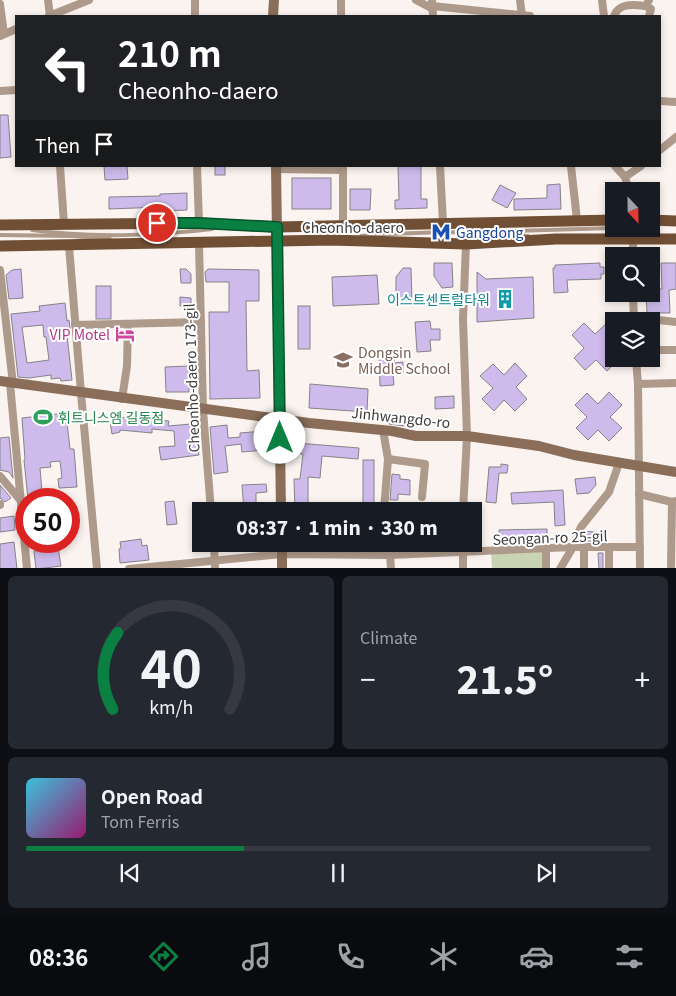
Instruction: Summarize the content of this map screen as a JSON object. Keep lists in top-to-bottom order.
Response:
{
  "streets": {
    "main road": ["Cheonho-daero"],
    "street": ["Cheonho-daero 173-gil", "Jinhwangdo-ro", "Seongan-ro 25-gil"]
  },
  "crossings": [
    ["Cheonho-daero", "Cheonho-daero 173-gil"],
    ["Cheonho-daero 173-gil", "Jinhwangdo-ro"]
  ],
  "places": {
    "metro station": ["Gangdong"],
    "building": ["이스트센트럴타워"],
    "hotel": ["VIP Motel"],
    "school or university": ["Dongsin Middle School"],
    "sports": ["휘트니스엠 길동점"]
  },
  "north": "bottom",
  "page": {
    "turn": ["210 m", "Cheonho-daero"],
    "then": "Then",
    "limit": "50",
    "trip": "08:37 · 1 min · 330 m",
    "tile": "Climate",
    "heat": ["−", "21.5°", "+"],
    "song": ["Open Road", "Tom Ferris"],
    "tabs": "08:36",
    "gauge": ["40", "km/h"]
  }
}
